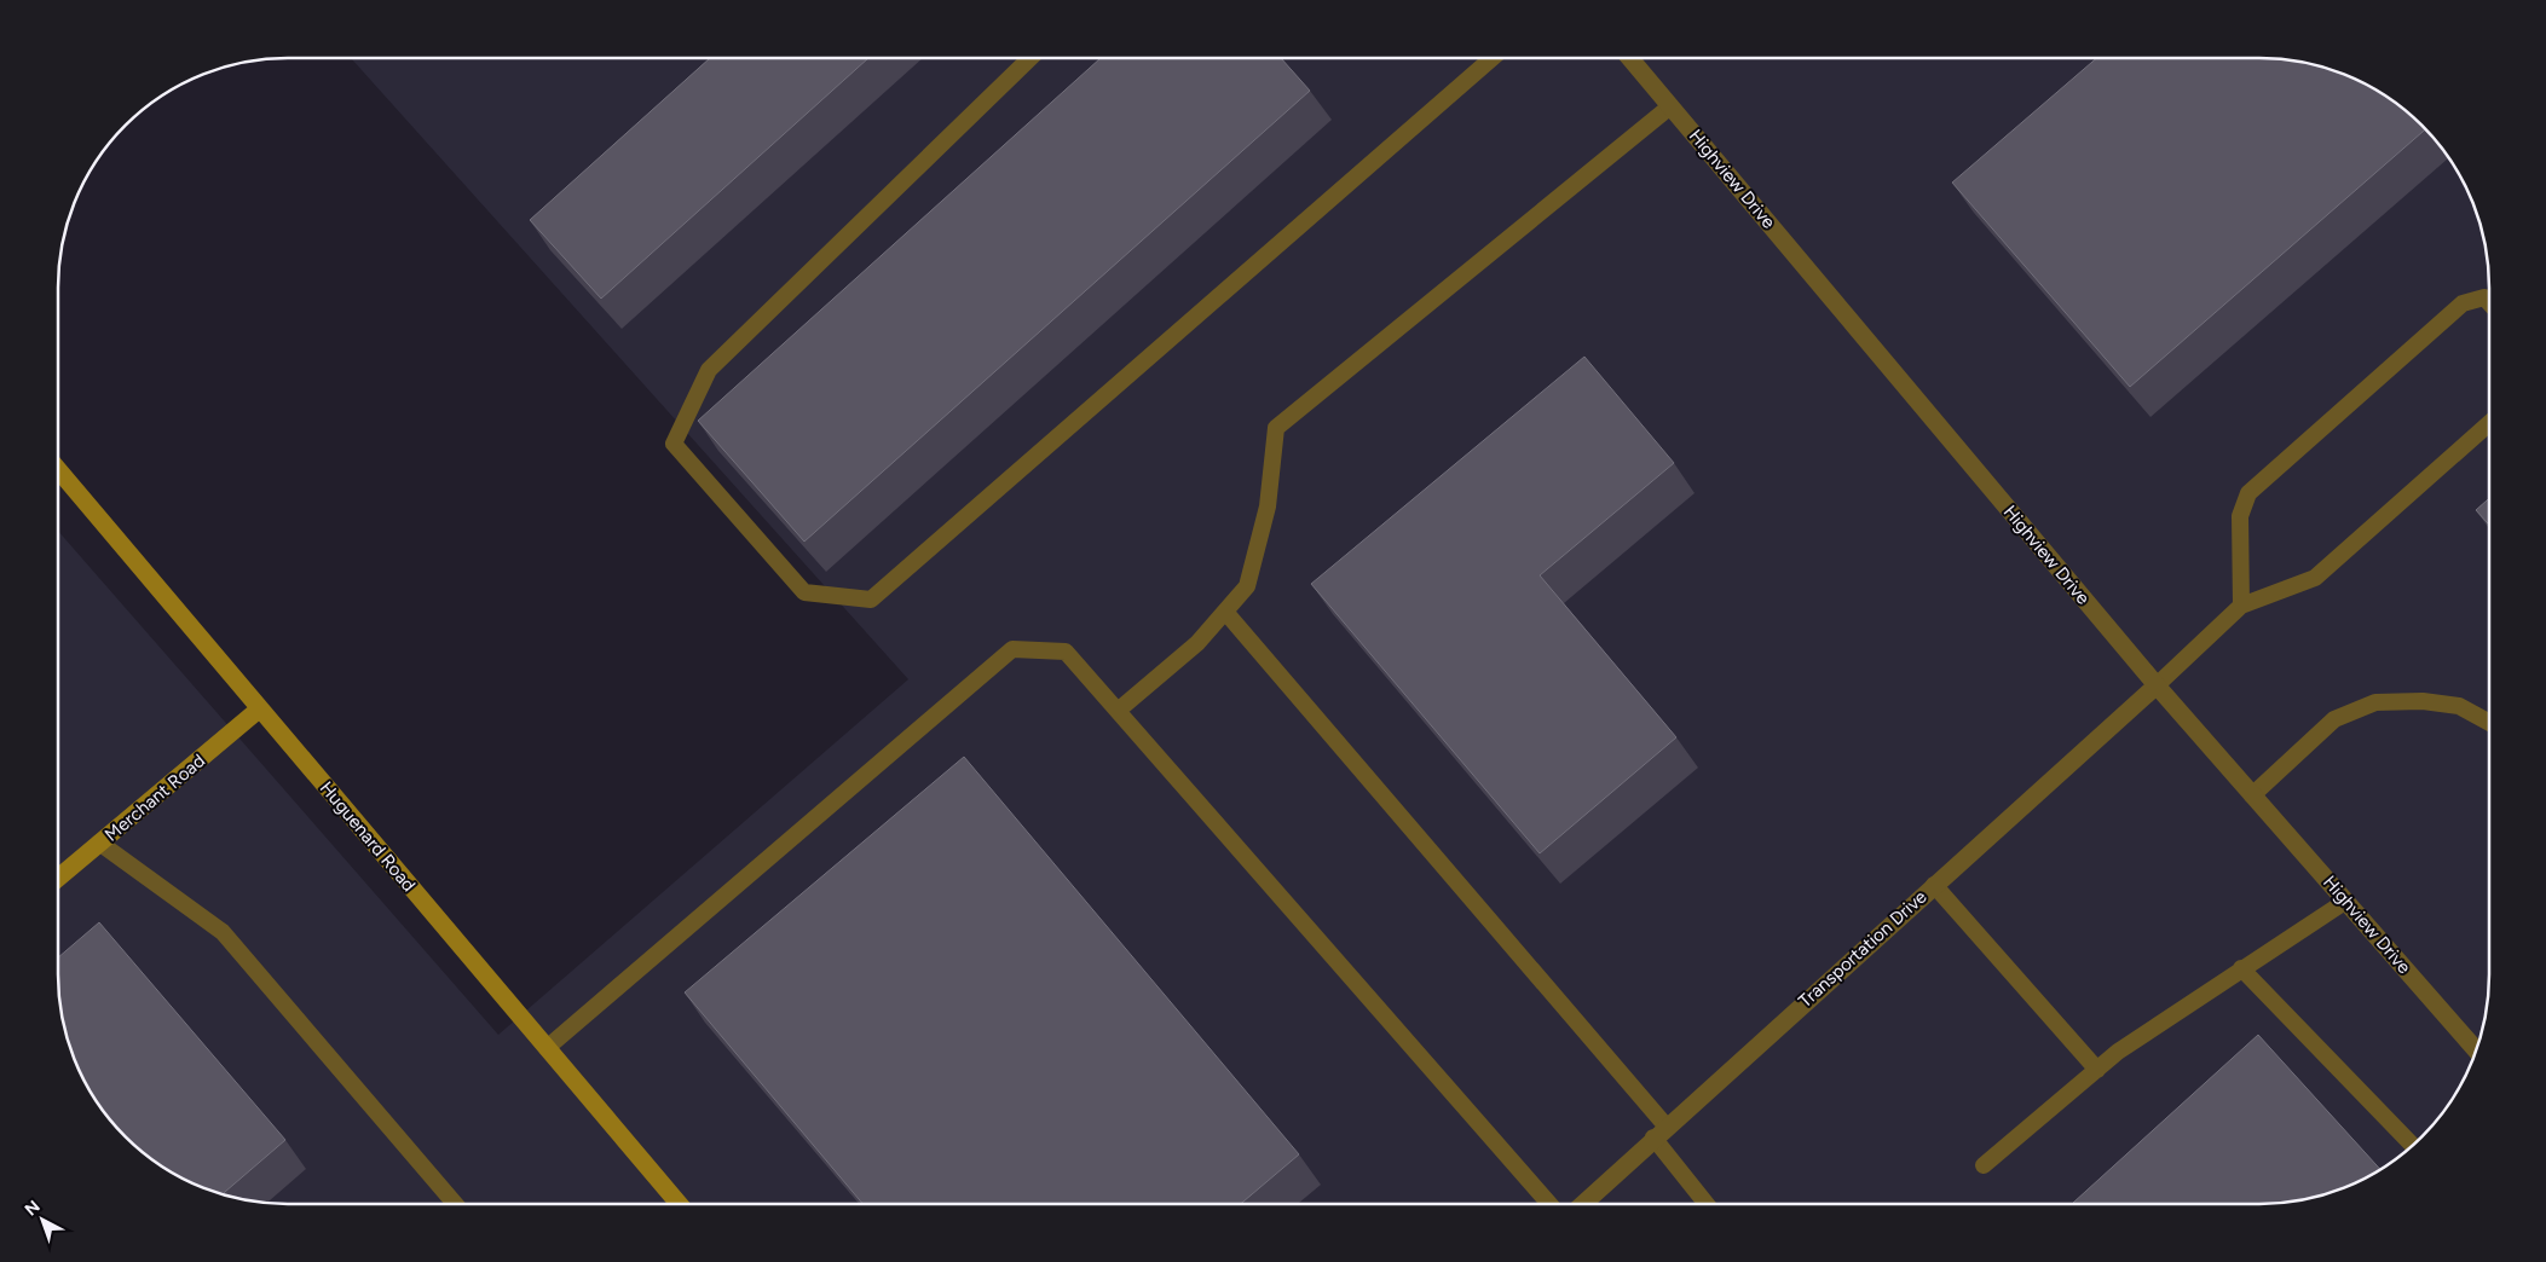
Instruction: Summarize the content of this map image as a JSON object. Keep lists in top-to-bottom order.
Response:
{
  "streets": {
    "main road": ["Merchant Road", "Huguenard Road"],
    "street": ["Highview Drive", "Transportation Drive"]
  },
  "crossings": [
    ["Highview Drive", "Transportation Drive"],
    ["Merchant Road", "Huguenard Road"]
  ],
  "north": "top left"
}
